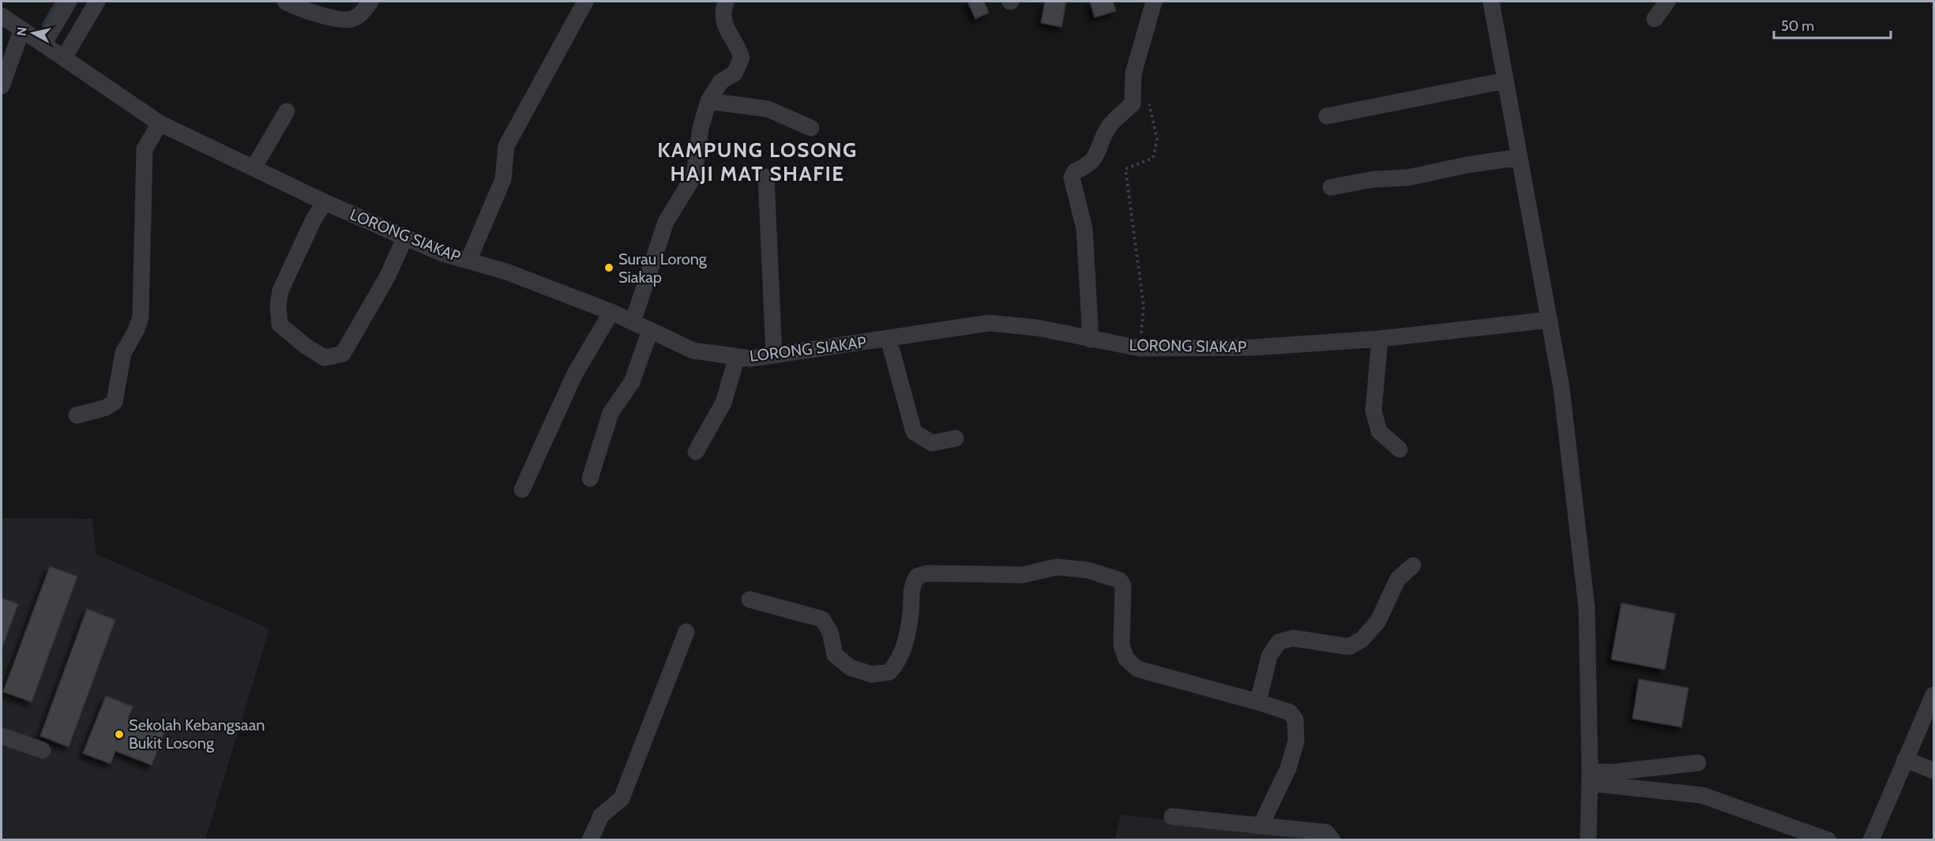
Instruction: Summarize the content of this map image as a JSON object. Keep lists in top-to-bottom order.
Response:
{
  "streets": {
    "street": ["LORONG SIAKAP"]
  },
  "districts": ["KAMPUNG LOSONG HAJI MAT SHAFIE"],
  "places": ["Surau Lorong Siakap", "Sekolah Kebangsaan Bukit Losong"],
  "scale_bar": "50 m",
  "north": "left"
}
